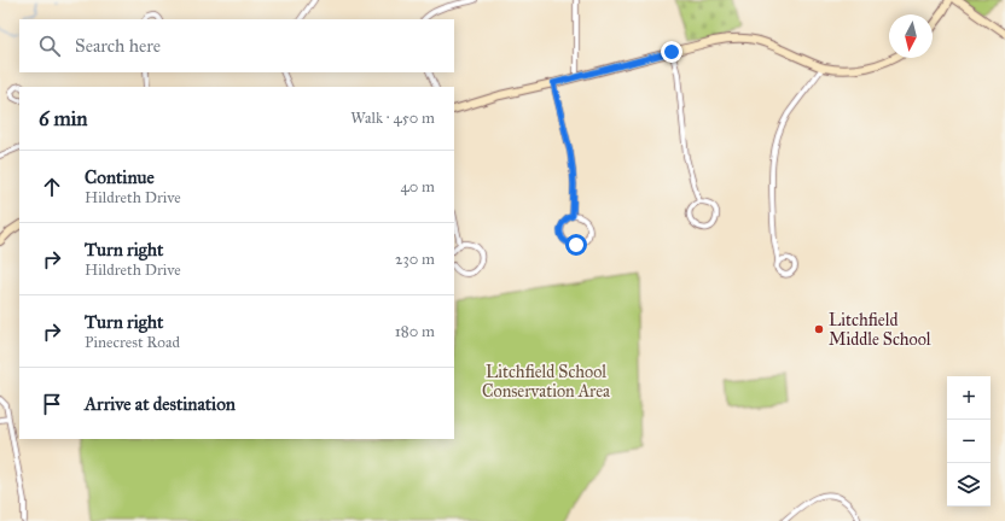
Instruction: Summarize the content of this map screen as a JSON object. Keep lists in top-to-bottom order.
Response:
{
  "parks": ["Litchfield School Conservation Area"],
  "places": ["Litchfield Middle School"],
  "north": "bottom",
  "page": {
    "search": "Search here",
    "heading": ["6 min", "Walk · 450 m"],
    "list": [
      ["Continue", "Hildreth Drive", "40 m"],
      ["Turn right", "Hildreth Drive", "230 m"],
      ["Turn right", "Pinecrest Road", "180 m"],
      "Arrive at destination"
    ],
    "map_buttons": ["+", "−"]
  }
}
